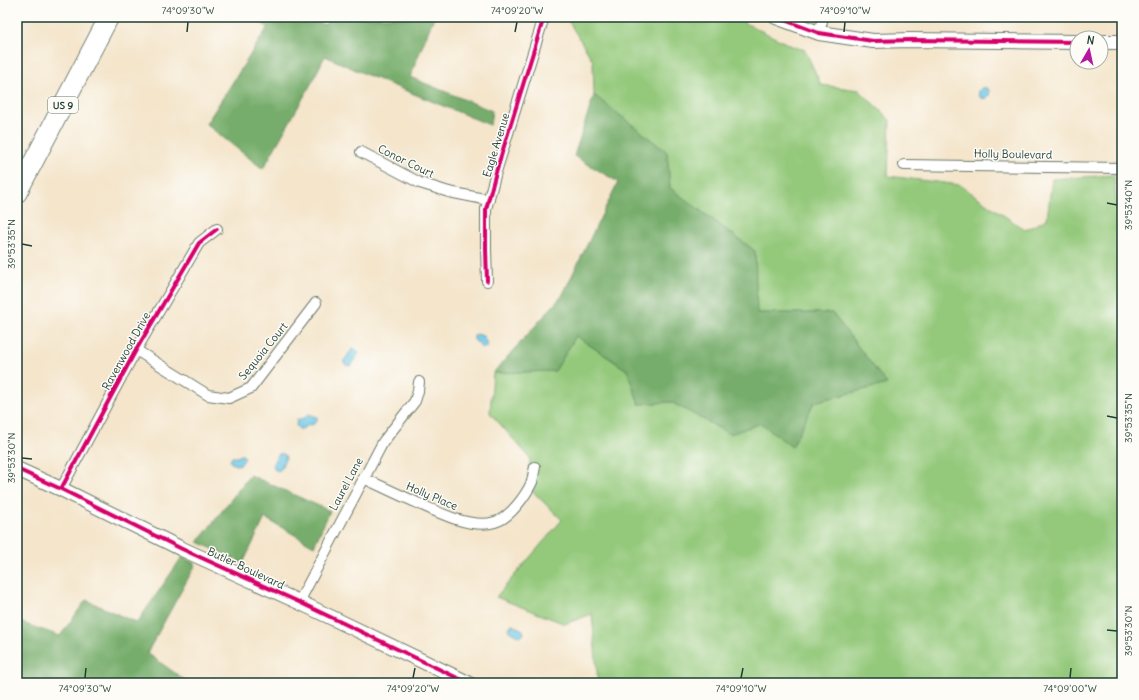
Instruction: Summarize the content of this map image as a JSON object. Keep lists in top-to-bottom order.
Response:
{
  "streets": {
    "highway": ["US 9"],
    "street": [
      "Eagle Avenue",
      "Holly Boulevard",
      "Conor Court",
      "Ravenwood Drive",
      "Sequoia Court",
      "Laurel Lane",
      "Holly Place",
      "Butler Boulevard"
    ]
  },
  "crossings": [
    ["Eagle Avenue", "Conor Court"],
    ["Ravenwood Drive", "Sequoia Court"],
    ["Ravenwood Drive", "Butler Boulevard"],
    ["Laurel Lane", "Holly Place"],
    ["Laurel Lane", "Butler Boulevard"]
  ],
  "north": "top",
  "coordinates": [
    "74°09'30\"W",
    "74°09'20\"W",
    "74°09'10\"W",
    "39°53'40\"N",
    "39°53'35\"N",
    "39°53'30\"N",
    "74°09'00\"W"
  ]
}
